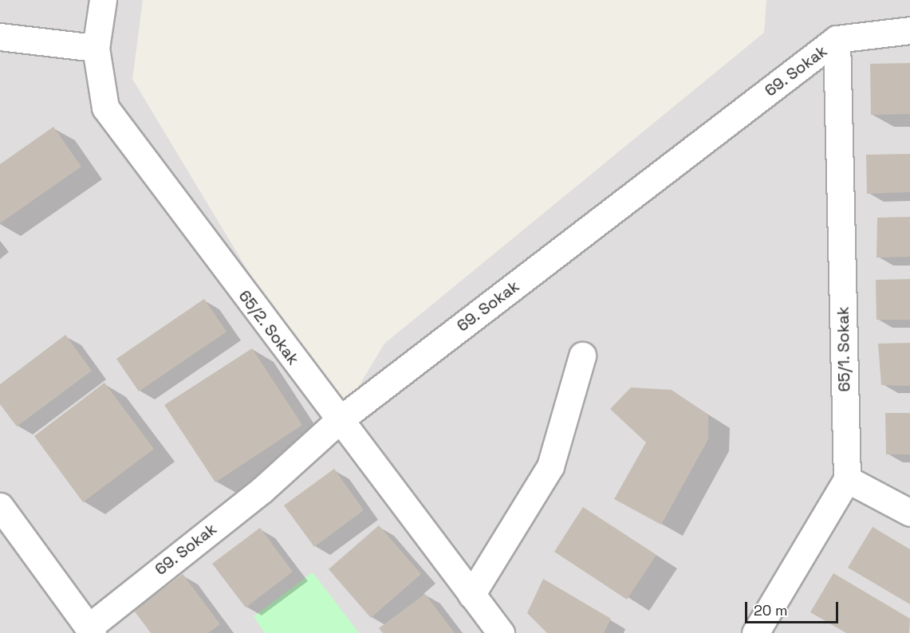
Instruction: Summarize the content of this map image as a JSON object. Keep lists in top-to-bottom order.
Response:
{
  "streets": {
    "street": ["69. Sokak", "65/2. Sokak", "65/1. Sokak"]
  },
  "crossings": [
    ["69. Sokak", "65/2. Sokak"],
    ["69. Sokak", "65/1. Sokak"]
  ],
  "scale_bar": "20 m"
}
